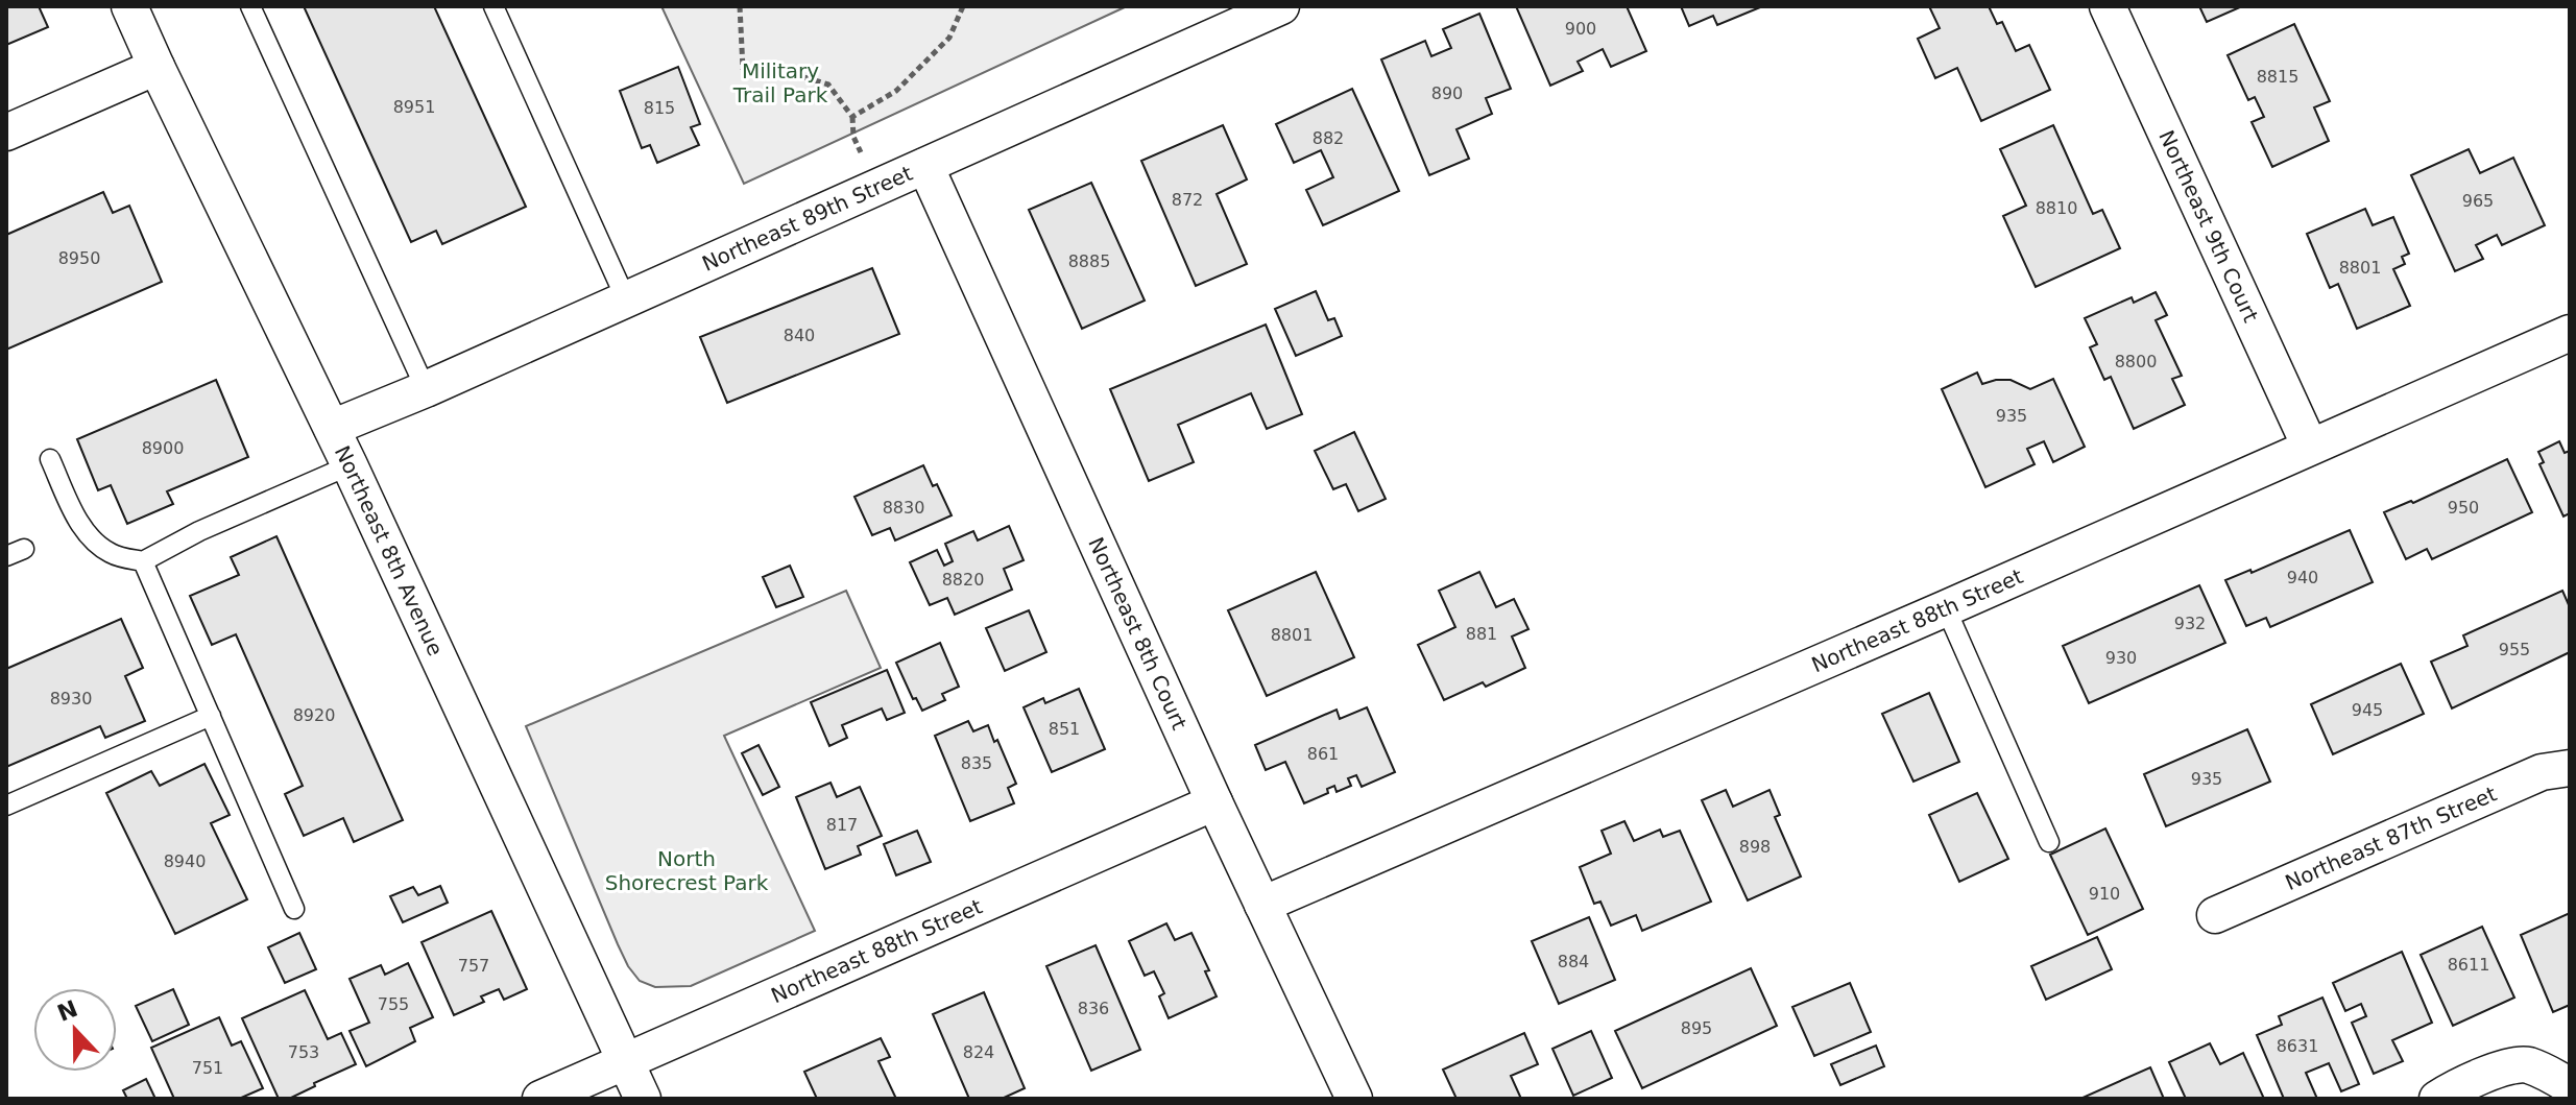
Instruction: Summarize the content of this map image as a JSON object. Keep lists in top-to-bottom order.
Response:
{
  "streets": {
    "street": [
      "Northeast 89th Street",
      "Northeast 9th Court",
      "Northeast 8th Avenue",
      "Northeast 88th Street",
      "Northeast 8th Court",
      "Northeast 87th Street"
    ]
  },
  "crossings": [
    ["Northeast 89th Street", "Northeast 8th Avenue"],
    ["Northeast 89th Street", "Northeast 8th Court"],
    ["Northeast 9th Court", "Northeast 88th Street"],
    ["Northeast 8th Avenue", "Northeast 88th Street"],
    ["Northeast 88th Street", "Northeast 8th Court"]
  ],
  "parks": ["Military Trail Park", "North Shorecrest Park"],
  "house_numbers": [
    "900",
    "8815",
    "890",
    "8951",
    "815",
    "882",
    "872",
    "965",
    "8810",
    "8950",
    "8885",
    "8801",
    "840",
    "8800",
    "935",
    "8900",
    "8830",
    "950",
    "940",
    "8820",
    "932",
    "881",
    "8801",
    "955",
    "930",
    "8930",
    "945",
    "8920",
    "851",
    "861",
    "835",
    "935",
    "817",
    "898",
    "8940",
    "910",
    "884",
    "8611",
    "757",
    "755",
    "836",
    "895",
    "8631",
    "753",
    "824",
    "751"
  ],
  "north": "top"
}
